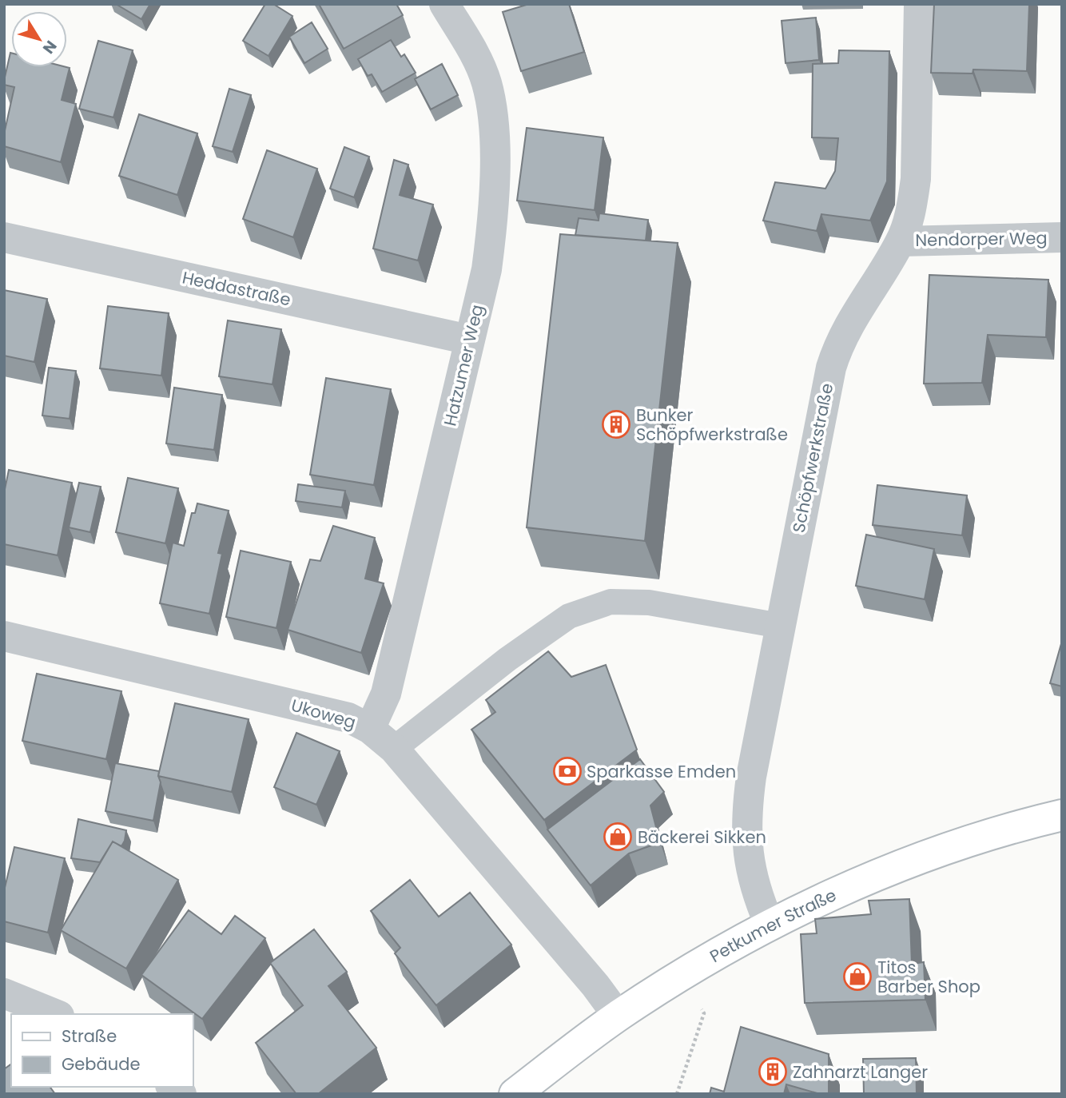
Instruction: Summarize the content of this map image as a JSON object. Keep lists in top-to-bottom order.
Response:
{
  "streets": {
    "main road": ["Petkumer Straße"],
    "street": [
      "Nendorper Weg",
      "Heddastraße",
      "Hatzumer Weg",
      "Schöpfwerkstraße",
      "Ukoweg"
    ]
  },
  "crossings": [
    ["Nendorper Weg", "Schöpfwerkstraße"],
    ["Heddastraße", "Hatzumer Weg"],
    ["Hatzumer Weg", "Ukoweg"],
    ["Schöpfwerkstraße", "Petkumer Straße"],
    ["Ukoweg", "Petkumer Straße"]
  ],
  "places": {
    "building": ["Bunker Schöpfwerkstraße", "Zahnarzt Langer"],
    "bank": ["Sparkasse Emden"],
    "shop": ["Bäckerei Sikken", "Titos Barber Shop"]
  },
  "legend": ["Straße", "Gebäude"],
  "north": "bottom right"
}
